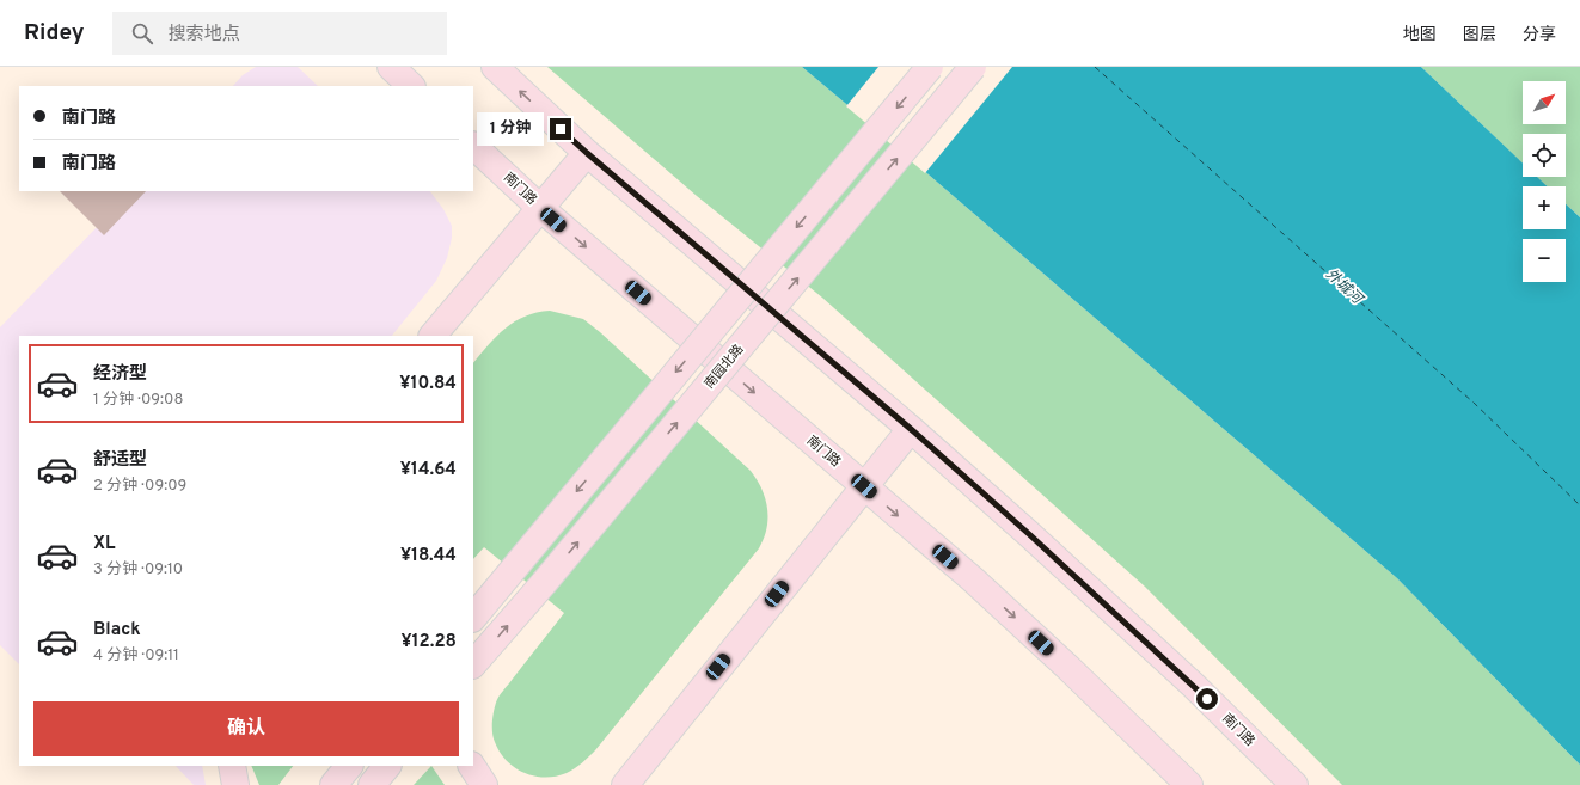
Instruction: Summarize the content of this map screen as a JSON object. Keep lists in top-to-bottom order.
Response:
{
  "streets": {
    "main road": ["南门路", "南园北路"]
  },
  "water": ["外城河"],
  "north": "top right",
  "page": {
    "header": "Ridey",
    "search": "搜索地点",
    "nav": ["地图", "图层", "分享"],
    "map_buttons": ["+", "−"],
    "banner": ["南门路", "南门路"],
    "bubble": "1 分钟",
    "list": [
      {
        "name": "经济型",
        "note": "1 分钟 · 09:08",
        "value": "¥10.84"
      },
      {
        "name": "舒适型",
        "note": "2 分钟 · 09:09",
        "value": "¥14.64"
      },
      {
        "name": "XL",
        "note": "3 分钟 · 09:10",
        "value": "¥18.44"
      },
      {
        "name": "Black",
        "note": "4 分钟 · 09:11",
        "value": "¥12.28"
      }
    ],
    "buttons": "确认"
  }
}
